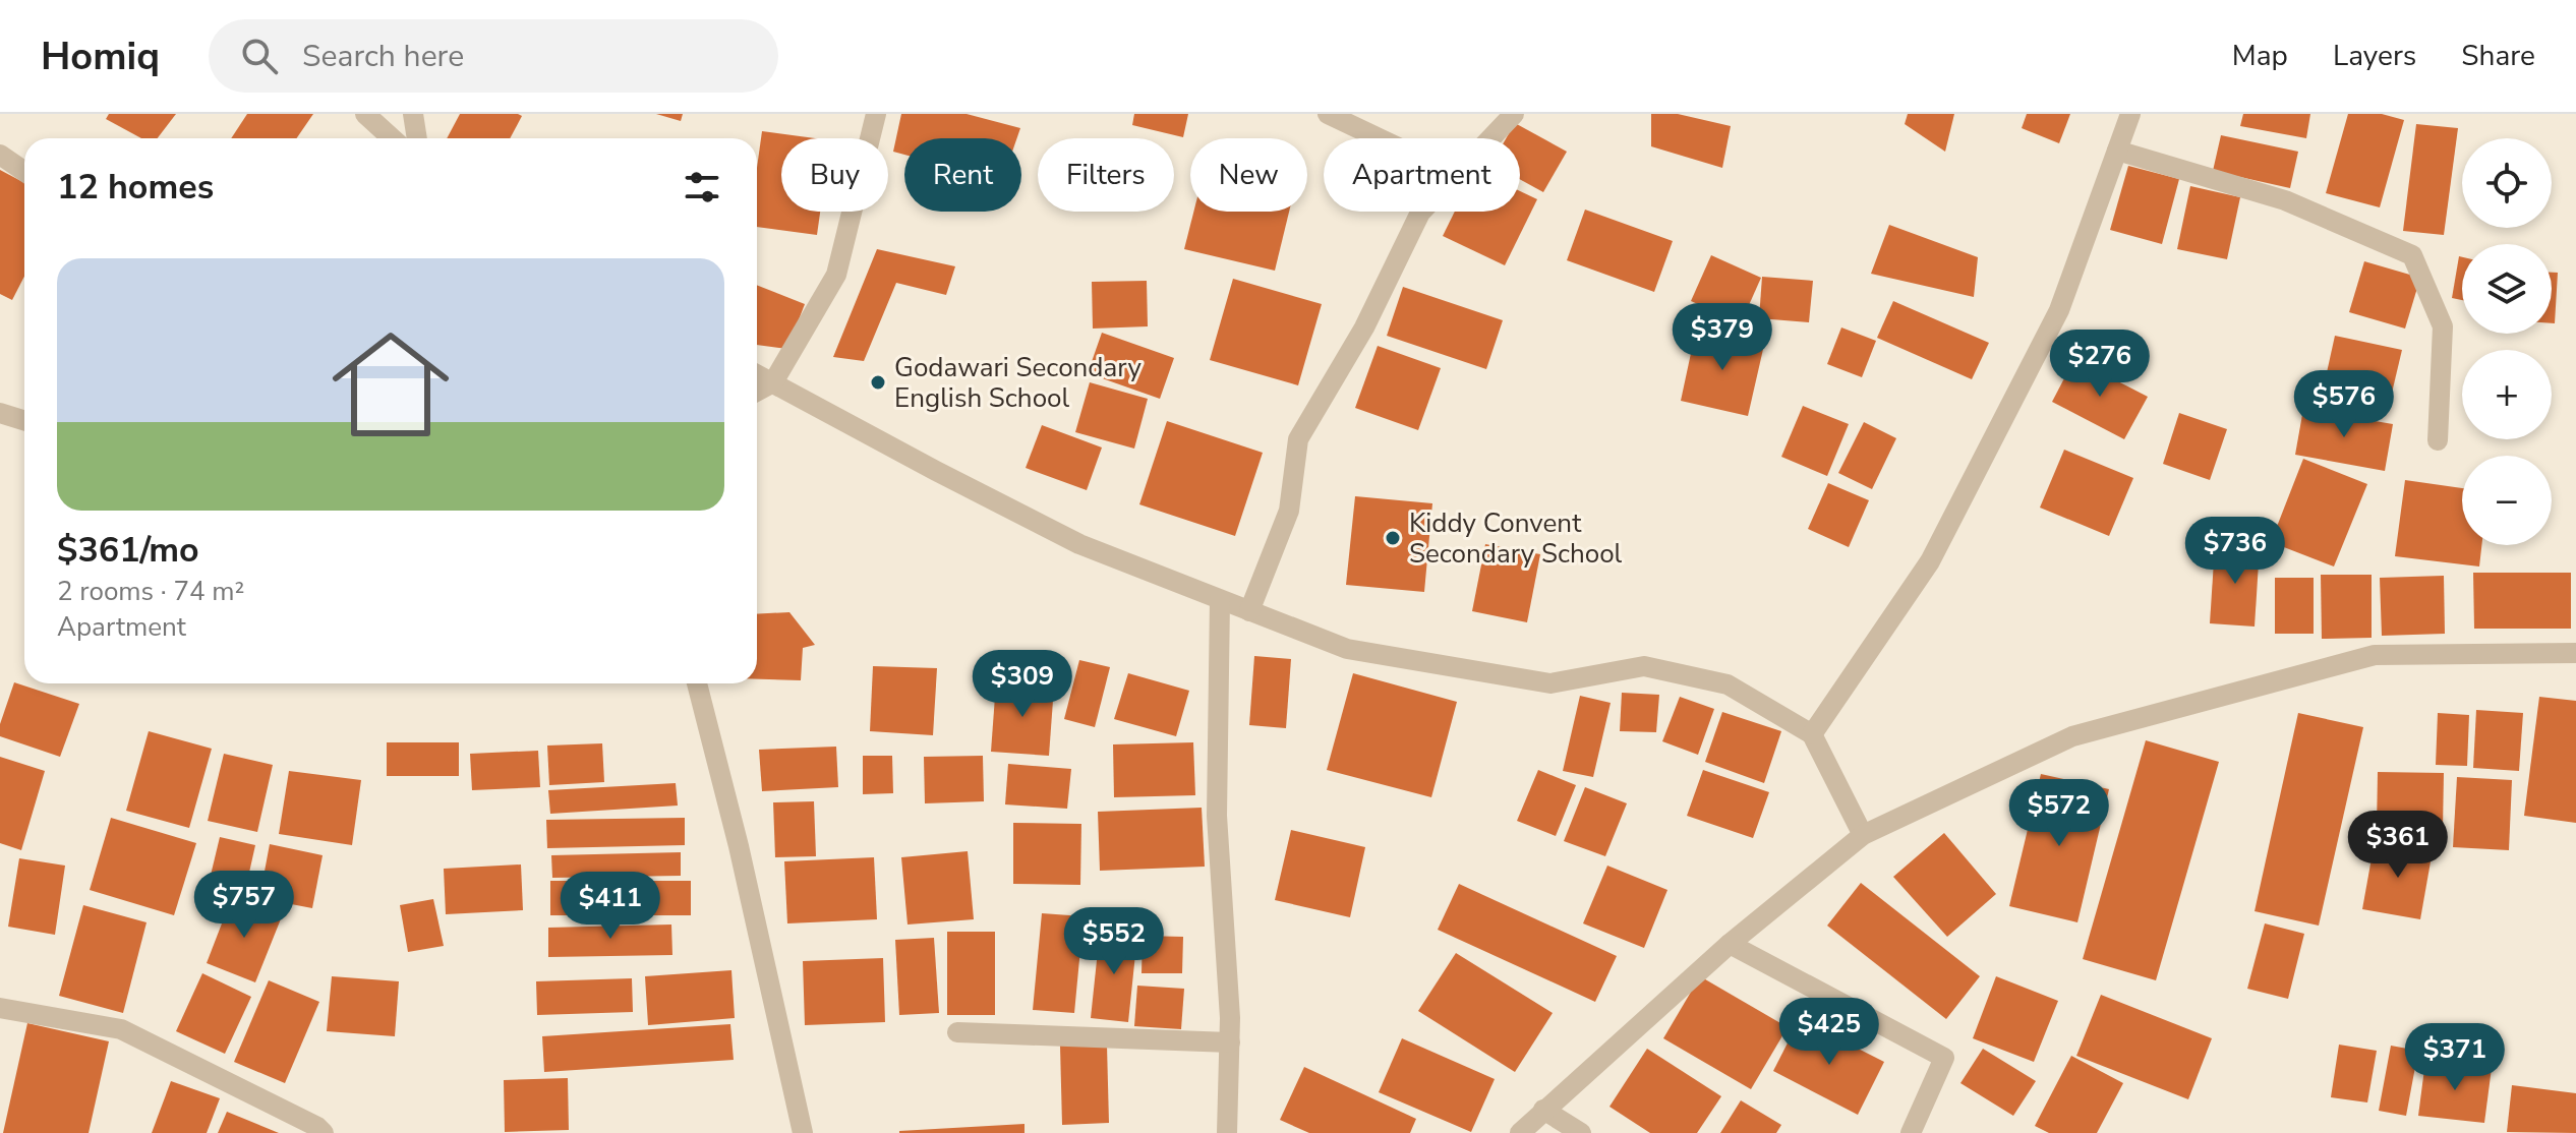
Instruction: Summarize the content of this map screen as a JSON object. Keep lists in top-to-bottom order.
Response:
{
  "places": ["Godawari Secondary English School", "Kiddy Convent Secondary School"],
  "page": {
    "header": "Homiq",
    "search": "Search here",
    "nav": ["Map", "Layers", "Share"],
    "map_buttons": ["+", "−"],
    "chip": [
      "Buy",
      "Rent",
      "Filters",
      "New",
      "Apartment"
    ],
    "heading": "12 homes",
    "list": [
      {
        "name": "$361/mo",
        "note": "2 rooms · 74 m² · Apartment"
      }
    ],
    "price": [
      "$379",
      "$276",
      "$576",
      "$736",
      "$309",
      "$572",
      "$361",
      "$757",
      "$411",
      "$552",
      "$425",
      "$371"
    ]
  }
}
